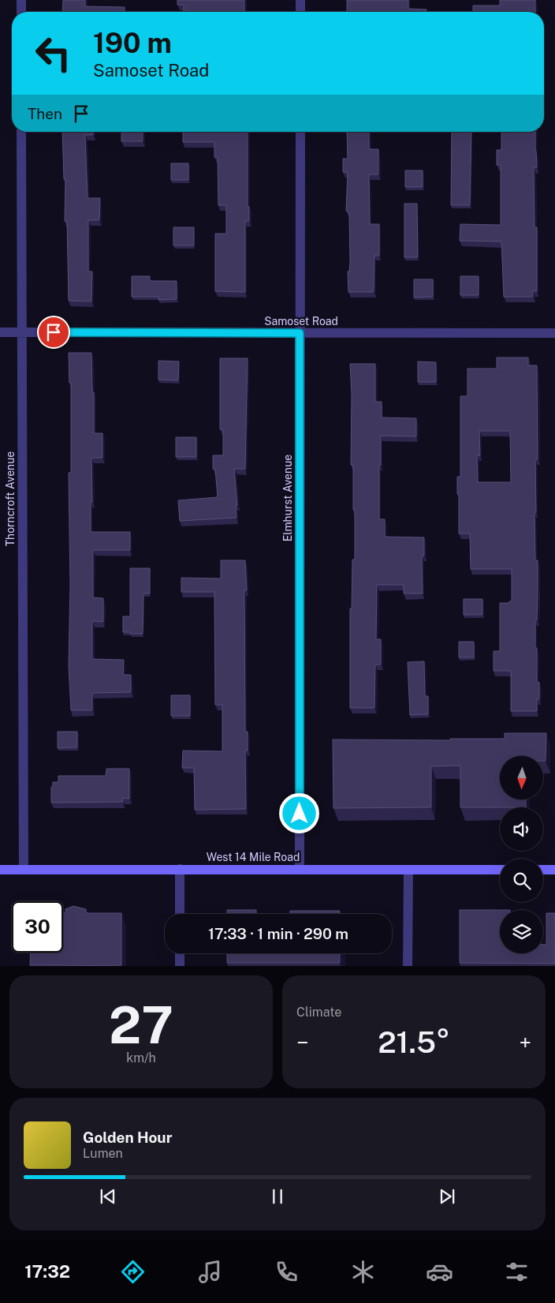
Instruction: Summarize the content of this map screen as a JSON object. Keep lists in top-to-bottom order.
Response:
{
  "streets": {
    "main road": ["West 14 Mile Road"],
    "street": ["Samoset Road", "Elmhurst Avenue", "Thorncroft Avenue"]
  },
  "crossings": [
    ["Samoset Road", "Elmhurst Avenue"],
    ["Samoset Road", "Thorncroft Avenue"],
    ["Elmhurst Avenue", "West 14 Mile Road"],
    ["Thorncroft Avenue", "West 14 Mile Road"]
  ],
  "north": "bottom",
  "page": {
    "turn": ["190 m", "Samoset Road"],
    "then": "Then",
    "limit": "30",
    "trip": "17:33 · 1 min · 290 m",
    "tile": [
      ["27", "km/h"],
      "Climate"
    ],
    "heat": ["−", "21.5°", "+"],
    "song": ["Golden Hour", "Lumen"],
    "tabs": "17:32"
  }
}
